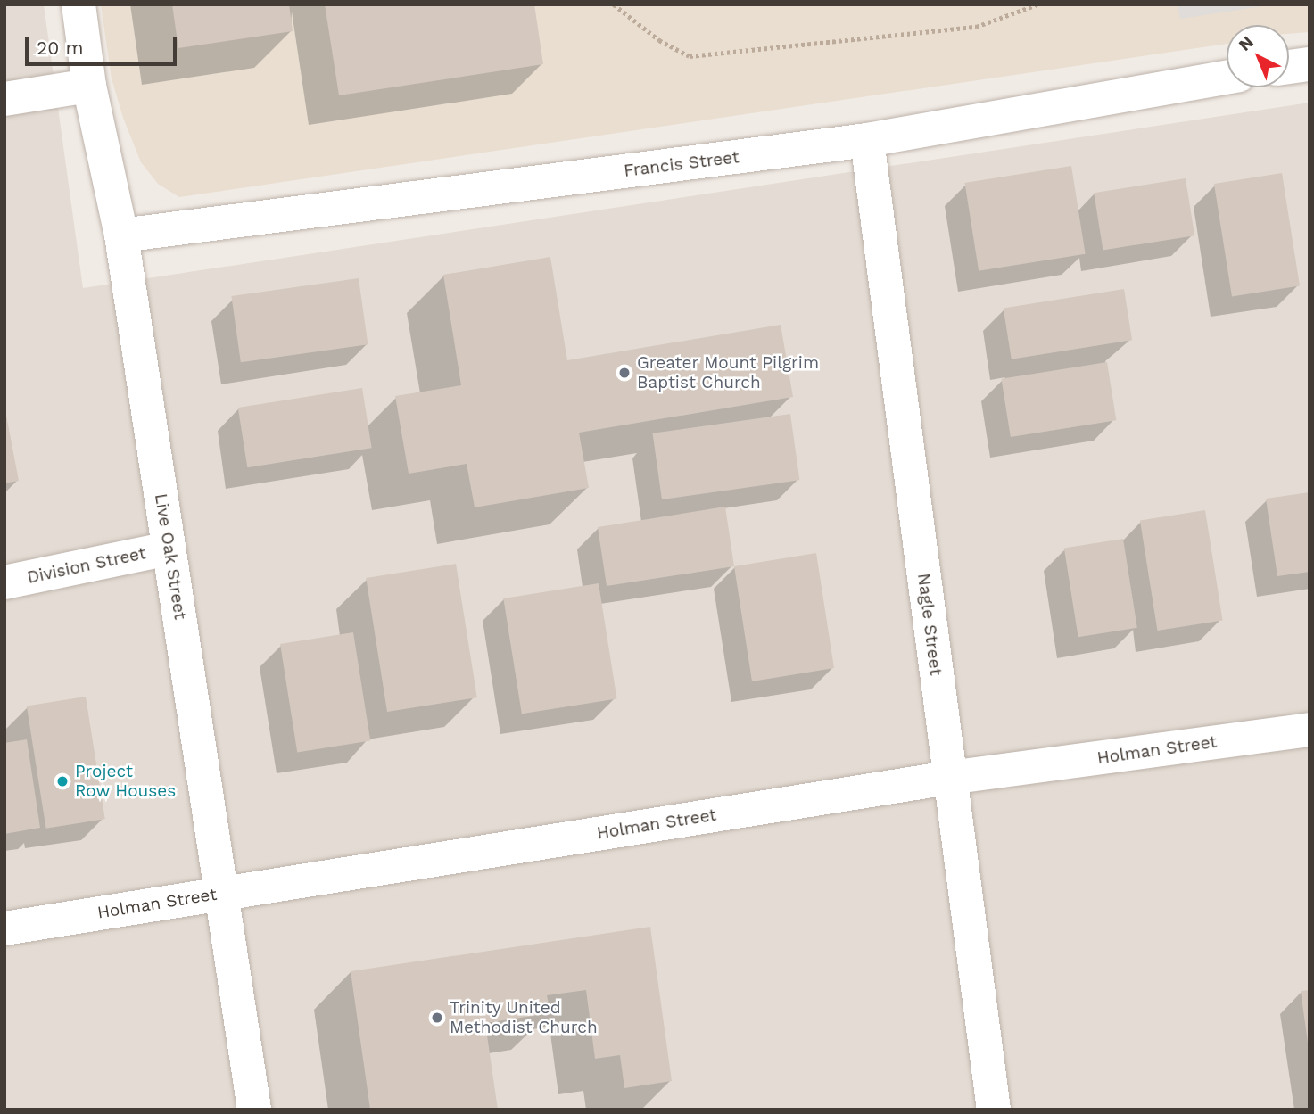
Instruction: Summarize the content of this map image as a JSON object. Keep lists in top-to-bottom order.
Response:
{
  "streets": {
    "street": [
      "Francis Street",
      "Live Oak Street",
      "Division Street",
      "Nagle Street",
      "Holman Street"
    ]
  },
  "crossings": [
    ["Francis Street", "Live Oak Street"],
    ["Francis Street", "Nagle Street"],
    ["Live Oak Street", "Division Street"],
    ["Live Oak Street", "Holman Street"],
    ["Nagle Street", "Holman Street"]
  ],
  "places": ["Greater Mount Pilgrim Baptist Church", "Project Row Houses", "Trinity United Methodist Church"],
  "scale_bar": "20 m",
  "north": "top left"
}
